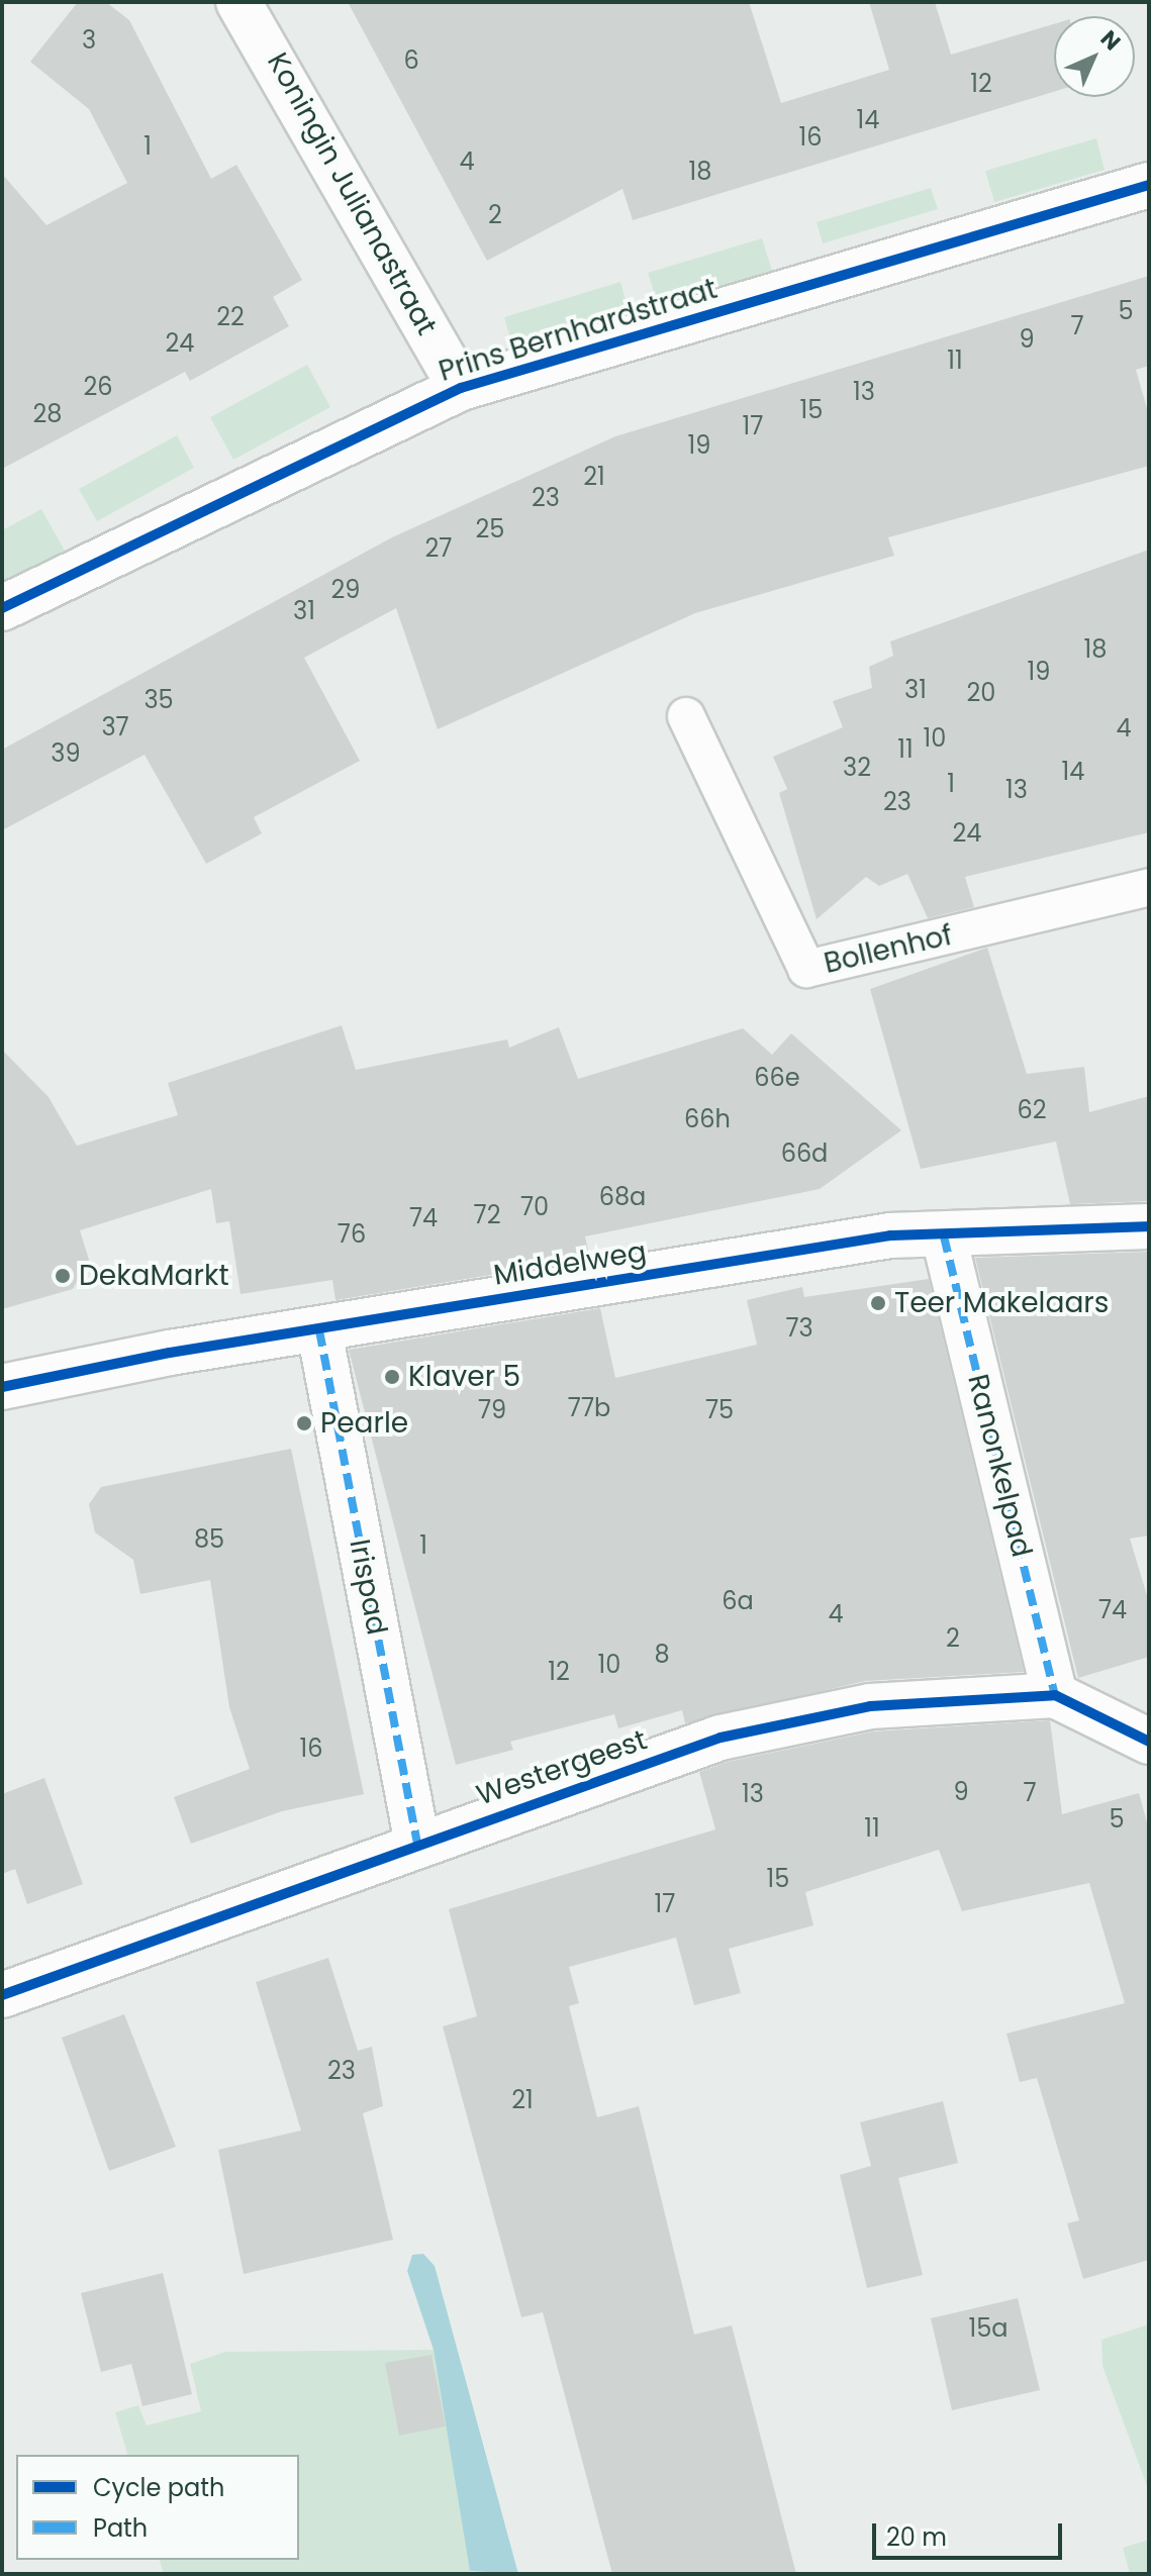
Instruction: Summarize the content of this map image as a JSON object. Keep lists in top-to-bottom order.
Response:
{
  "streets": {
    "street": [
      "Koningin Julianastraat",
      "Prins Bernhardstraat",
      "Middelweg",
      "Ranonkelpad",
      "Irispad",
      "Westergeest"
    ],
    "lane": ["Bollenhof"]
  },
  "crossings": [
    ["Koningin Julianastraat", "Prins Bernhardstraat"],
    ["Middelweg", "Ranonkelpad"],
    ["Middelweg", "Irispad"],
    ["Ranonkelpad", "Westergeest"],
    ["Irispad", "Westergeest"]
  ],
  "places": [
    "DekaMarkt",
    "Teer Makelaars",
    "Klaver 5",
    "Pearle"
  ],
  "house_numbers": [
    "3",
    "6",
    "12",
    "14",
    "16",
    "1",
    "4",
    "18",
    "2",
    "5",
    "22",
    "7",
    "9",
    "24",
    "11",
    "26",
    "13",
    "15",
    "28",
    "17",
    "19",
    "21",
    "23",
    "25",
    "27",
    "29",
    "31",
    "18",
    "19",
    "31",
    "20",
    "35",
    "37",
    "4",
    "10",
    "11",
    "39",
    "32",
    "14",
    "1",
    "13",
    "23",
    "24",
    "66e",
    "62",
    "66h",
    "66d",
    "68a",
    "70",
    "72",
    "74",
    "76",
    "73",
    "77b",
    "79",
    "75",
    "85",
    "1",
    "6a",
    "74",
    "4",
    "2",
    "8",
    "10",
    "12",
    "16",
    "9",
    "7",
    "13",
    "5",
    "11",
    "15",
    "17",
    "23",
    "21",
    "15a"
  ],
  "legend": ["Cycle path", "Path"],
  "scale_bar": "20 m",
  "north": "top right"
}
